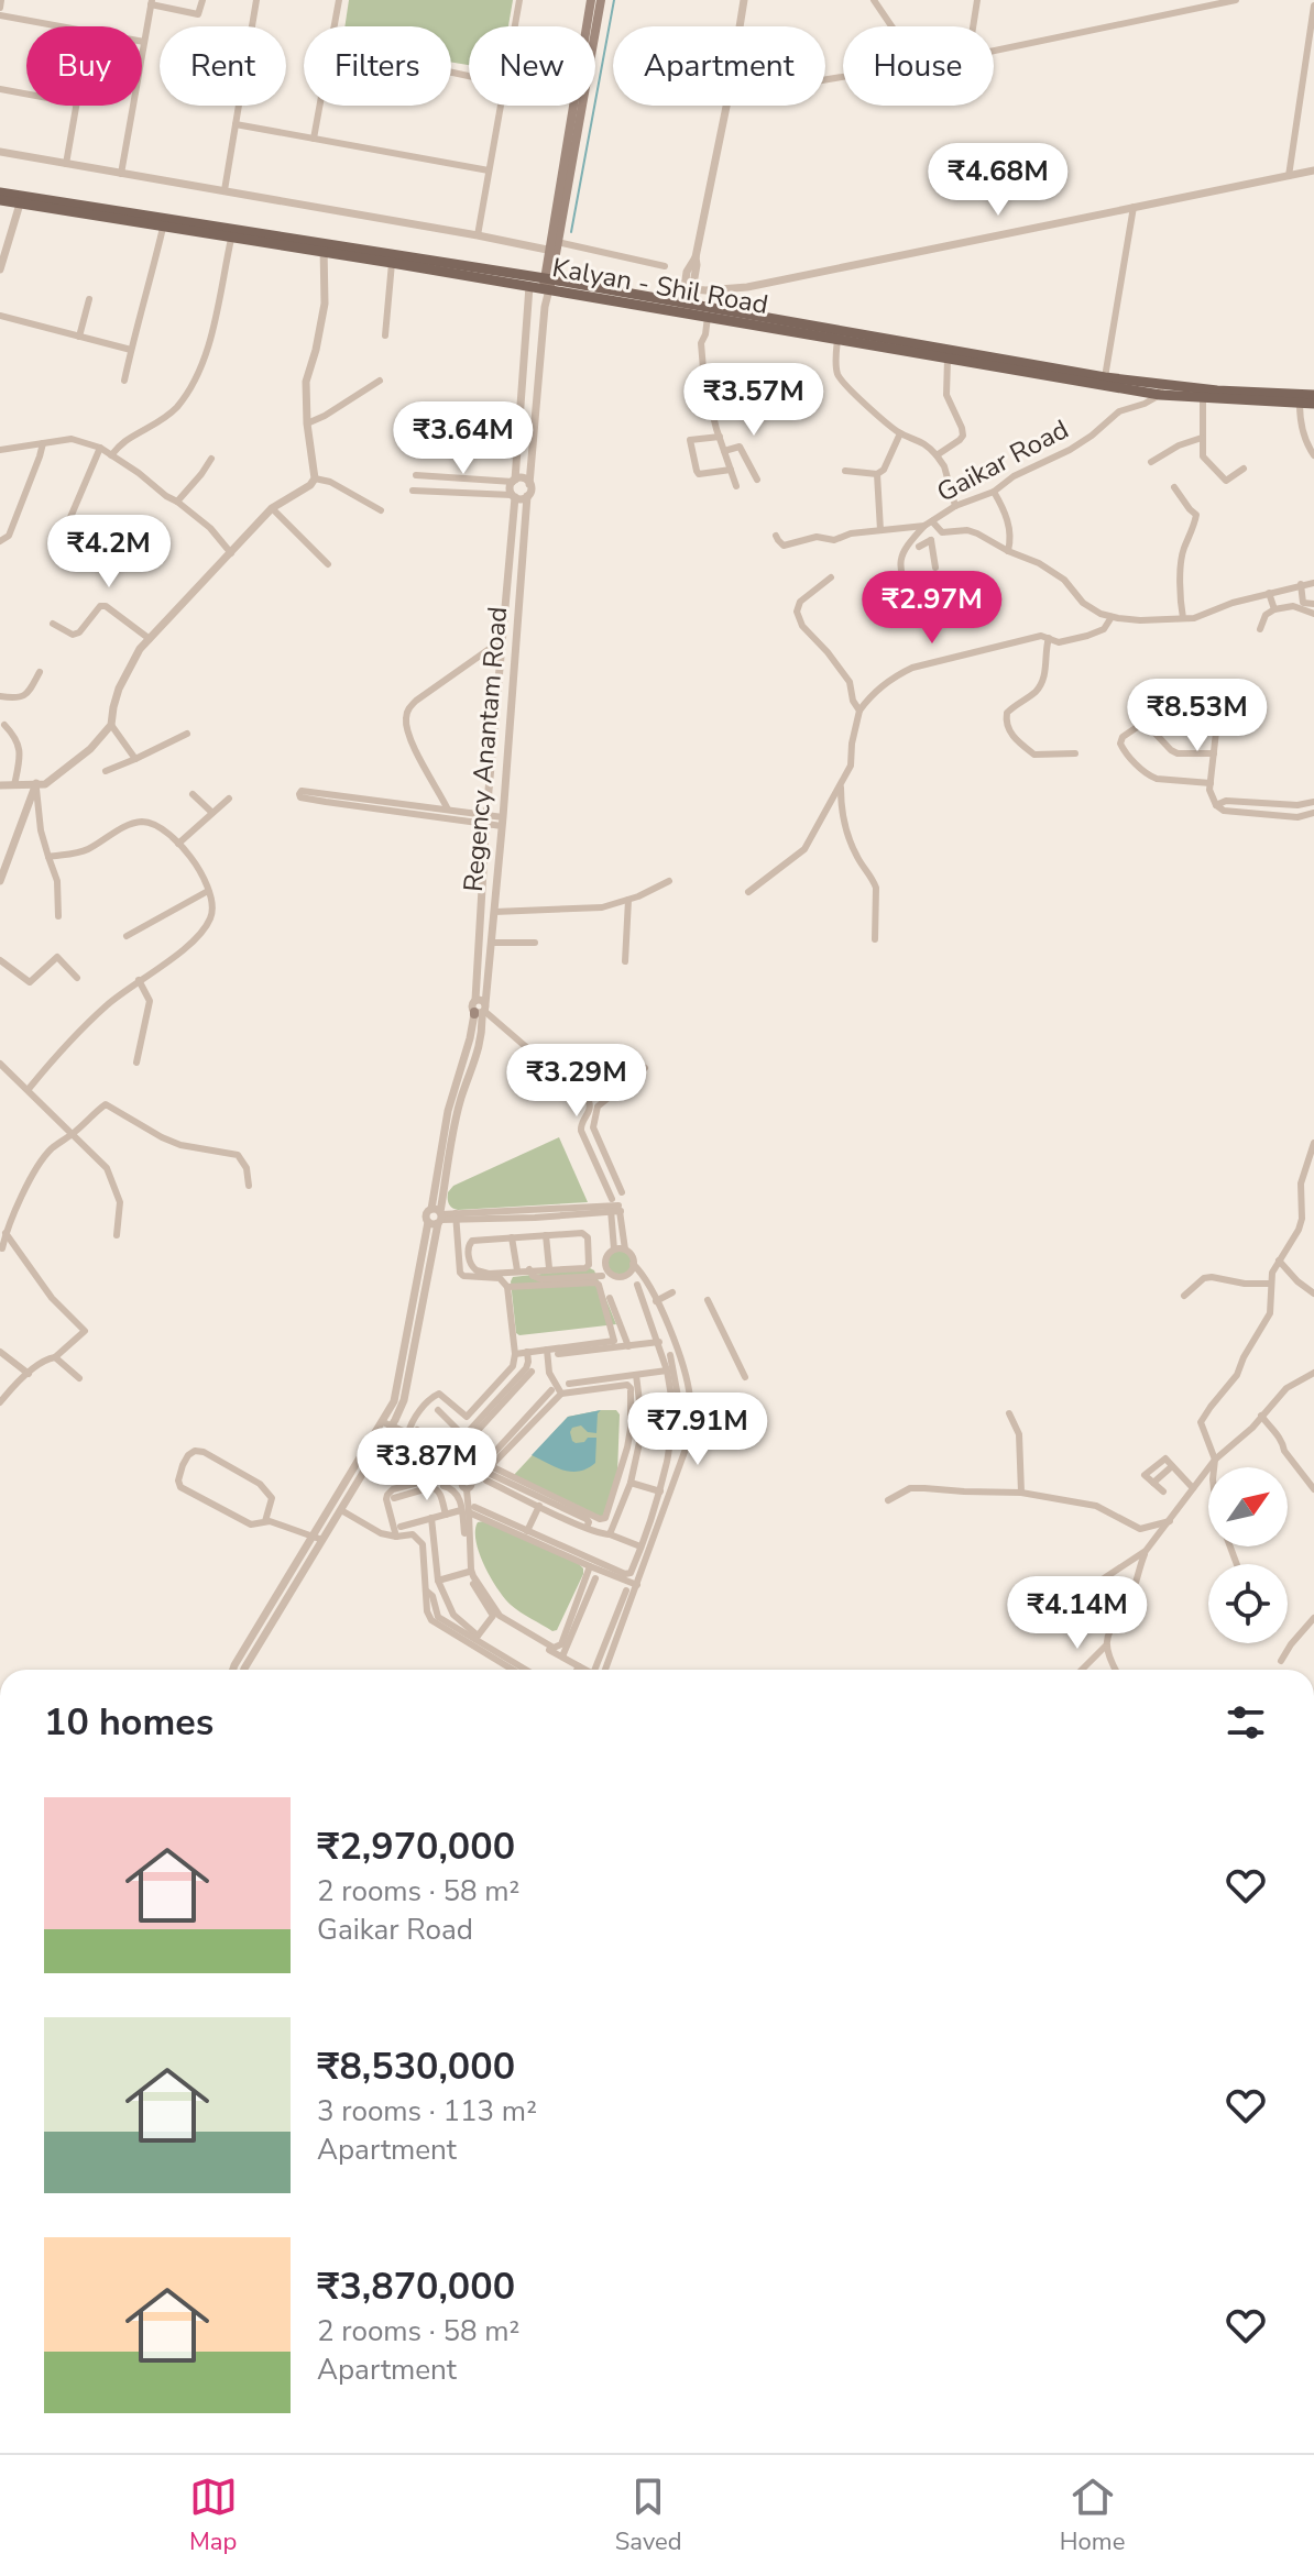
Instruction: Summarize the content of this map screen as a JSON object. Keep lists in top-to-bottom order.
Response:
{
  "streets": {
    "main road": ["Kalyan - Shil Road"],
    "street": ["Gaikar Road", "Regency Anantam Road"]
  },
  "crossings": [
    ["Kalyan - Shil Road", "Gaikar Road"]
  ],
  "north": "top right",
  "page": {
    "chip": [
      "Buy",
      "Rent",
      "Filters",
      "New",
      "Apartment",
      "House"
    ],
    "price": [
      "₹4.68M",
      "₹3.57M",
      "₹3.64M",
      "₹4.2M",
      "₹2.97M",
      "₹8.53M",
      "₹3.29M",
      "₹7.91M",
      "₹3.87M",
      "₹4.14M"
    ],
    "heading": "10 homes",
    "list": [
      {
        "name": "₹2,970,000",
        "note": "2 rooms · 58 m² · Gaikar Road"
      },
      {
        "name": "₹8,530,000",
        "note": "3 rooms · 113 m² · Apartment"
      },
      {
        "name": "₹3,870,000",
        "note": "2 rooms · 58 m² · Apartment"
      }
    ],
    "tabs": ["Map", "Saved", "Home"]
  }
}
